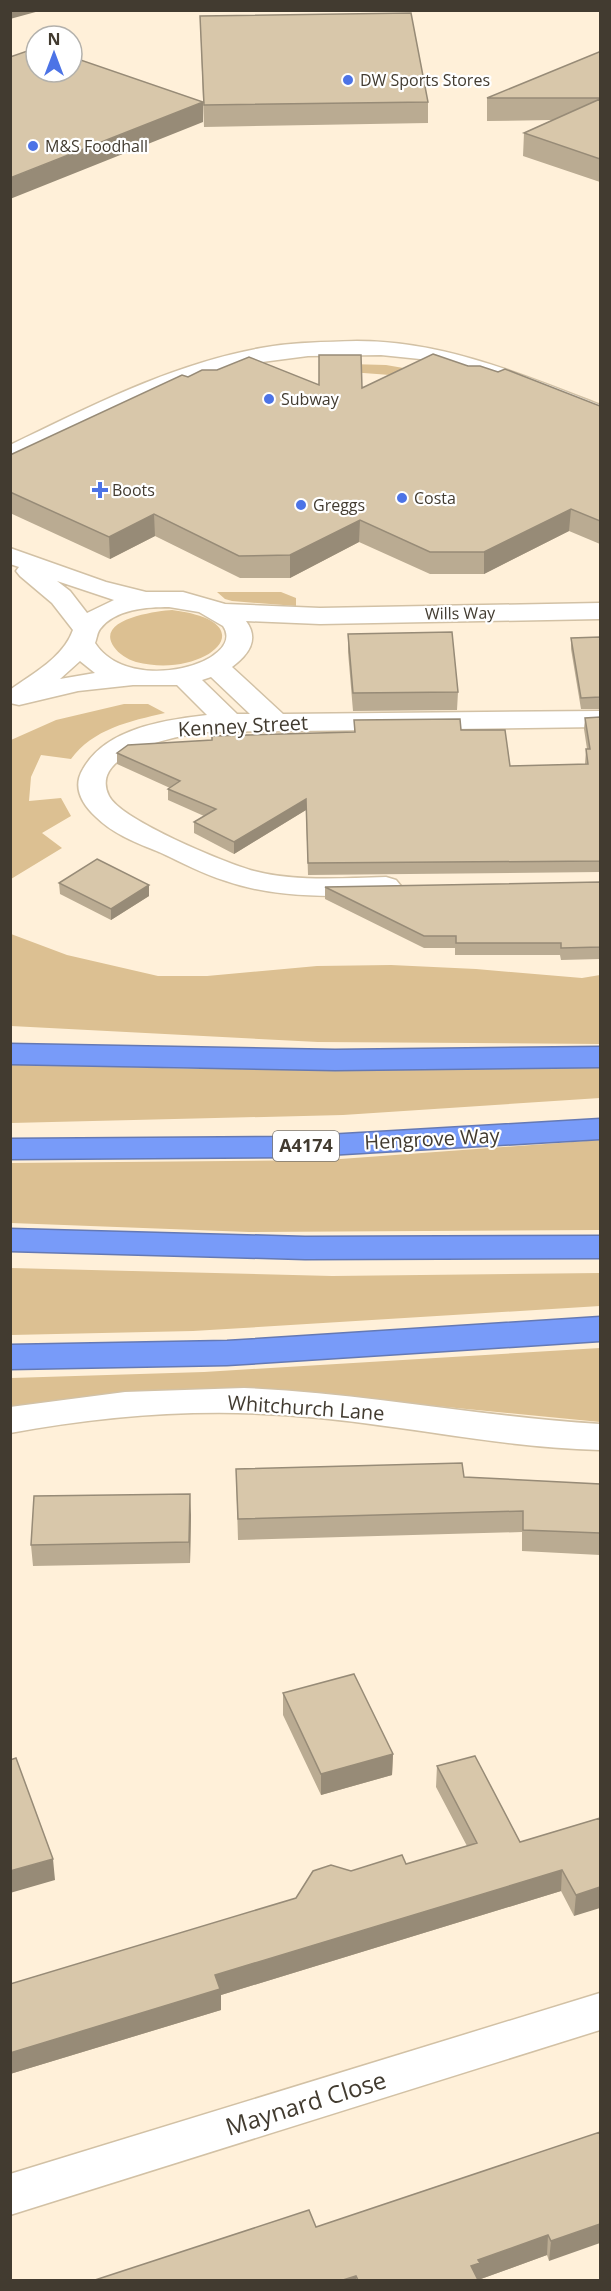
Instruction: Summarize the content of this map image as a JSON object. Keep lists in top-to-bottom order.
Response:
{
  "streets": {
    "highway": ["Hengrove Way", "A4174"],
    "street": [
      "Wills Way",
      "Kenney Street",
      "Whitchurch Lane",
      "Maynard Close"
    ]
  },
  "places": {
    "other": [
      "DW Sports Stores",
      "M&S Foodhall",
      "Subway",
      "Costa",
      "Greggs"
    ],
    "health": ["Boots"]
  },
  "north": "top"
}
